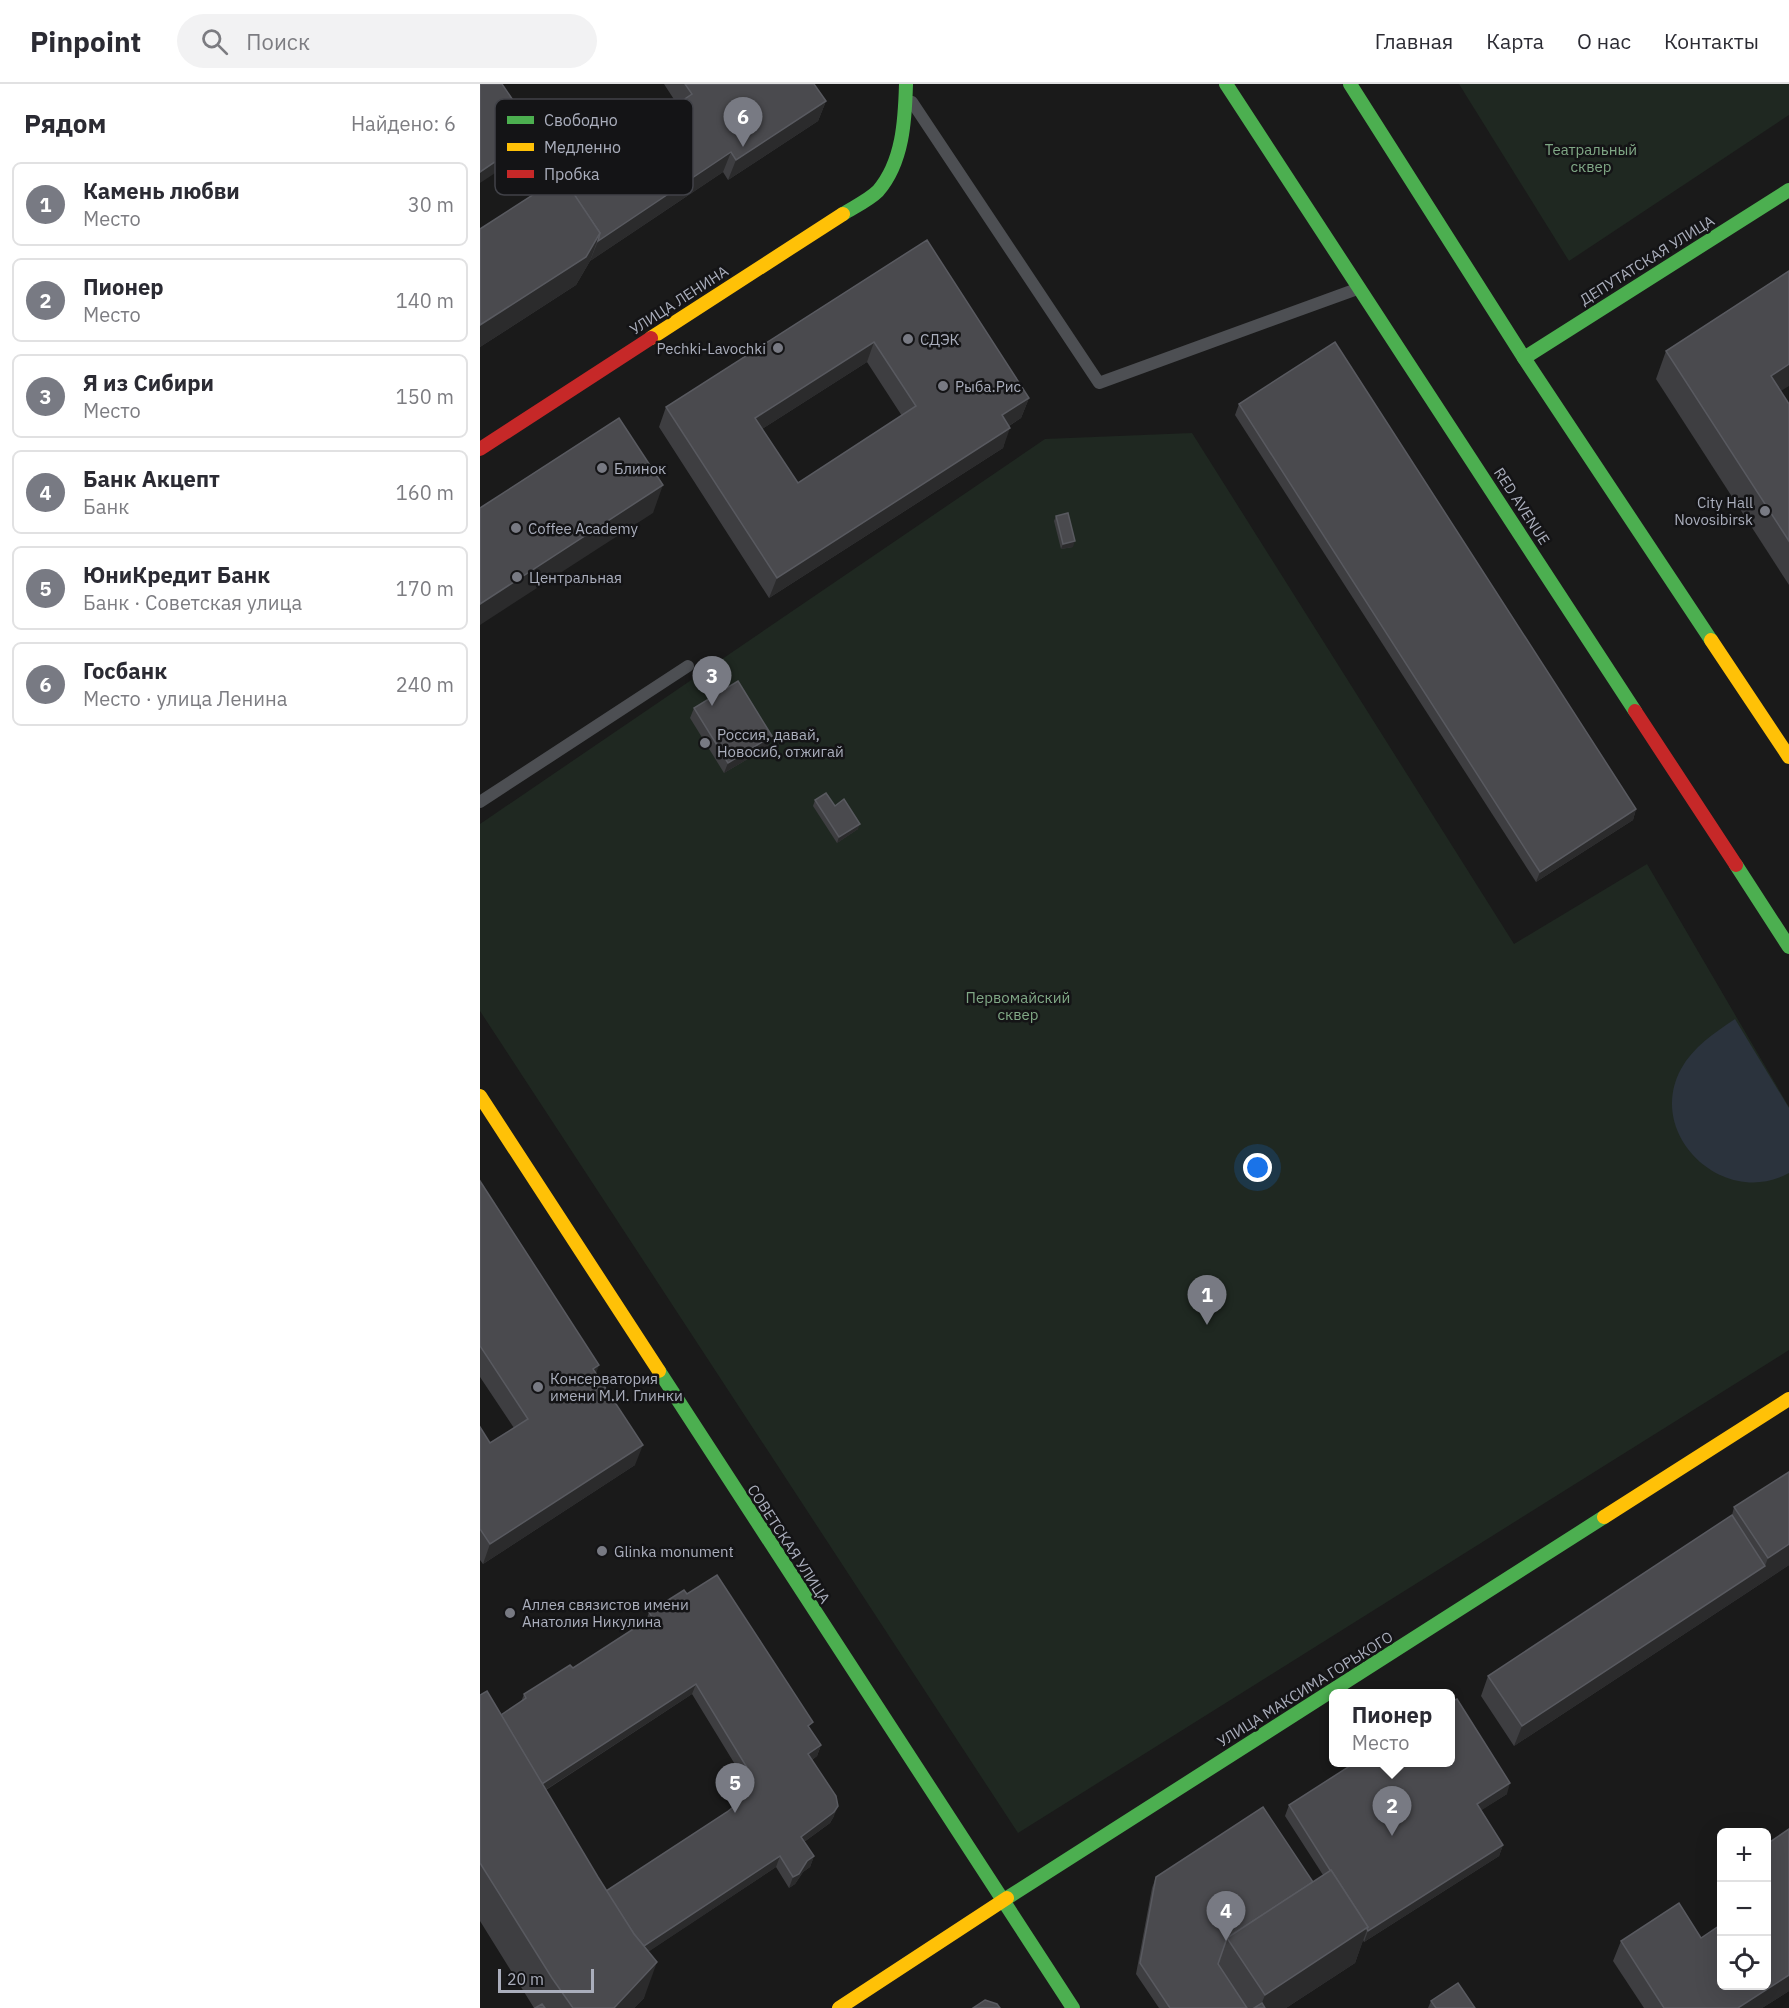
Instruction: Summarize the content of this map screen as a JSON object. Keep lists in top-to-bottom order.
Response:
{
  "streets": {
    "street": [
      "ДЕПУТАТСКАЯ УЛИЦА",
      "УЛИЦА ЛЕНИНА",
      "RED AVENUE",
      "СОВЕТСКАЯ УЛИЦА",
      "УЛИЦА МАКСИМА ГОРЬКОГО"
    ]
  },
  "crossings": [
    ["СОВЕТСКАЯ УЛИЦА", "УЛИЦА МАКСИМА ГОРЬКОГО"]
  ],
  "parks": ["Театральный сквер", "Первомайский сквер"],
  "places": [
    "СДЭК",
    "Pechki-Lavochki",
    "Рыба.Рис",
    "Блинок",
    "City Hall Novosibirsk",
    "Coffee Academy",
    "Центральная",
    "Россия, давай, Новосиб, отжигай",
    "Консерватория имени М.И. Глинки",
    "Glinka monument",
    "Аллея связистов имени Анатолия Никулина"
  ],
  "legend": ["Свободно", "Медленно", "Пробка"],
  "scale_bar": "20 m",
  "page": {
    "header": "Pinpoint",
    "search": "Поиск",
    "nav": [
      "Главная",
      "Карта",
      "О нас",
      "Контакты"
    ],
    "heading": ["Рядом", "Найдено: 6"],
    "pins": [
      "6",
      "3",
      "1",
      "5",
      "2",
      "4"
    ],
    "list": [
      {
        "mark": "1",
        "name": "Камень любви",
        "note": "Место",
        "value": "30 m"
      },
      {
        "mark": "2",
        "name": "Пионер",
        "note": "Место",
        "value": "140 m"
      },
      {
        "mark": "3",
        "name": "Я из Сибири",
        "note": "Место",
        "value": "150 m"
      },
      {
        "mark": "4",
        "name": "Банк Акцепт",
        "note": "Банк",
        "value": "160 m"
      },
      {
        "mark": "5",
        "name": "ЮниКредит Банк",
        "note": "Банк · Советская улица",
        "value": "170 m"
      },
      {
        "mark": "6",
        "name": "Госбанк",
        "note": "Место · улица Ленина",
        "value": "240 m"
      }
    ],
    "popup": ["Пионер", "Место"],
    "map_buttons": ["+", "−"],
    "scale": "20 m"
  }
}
